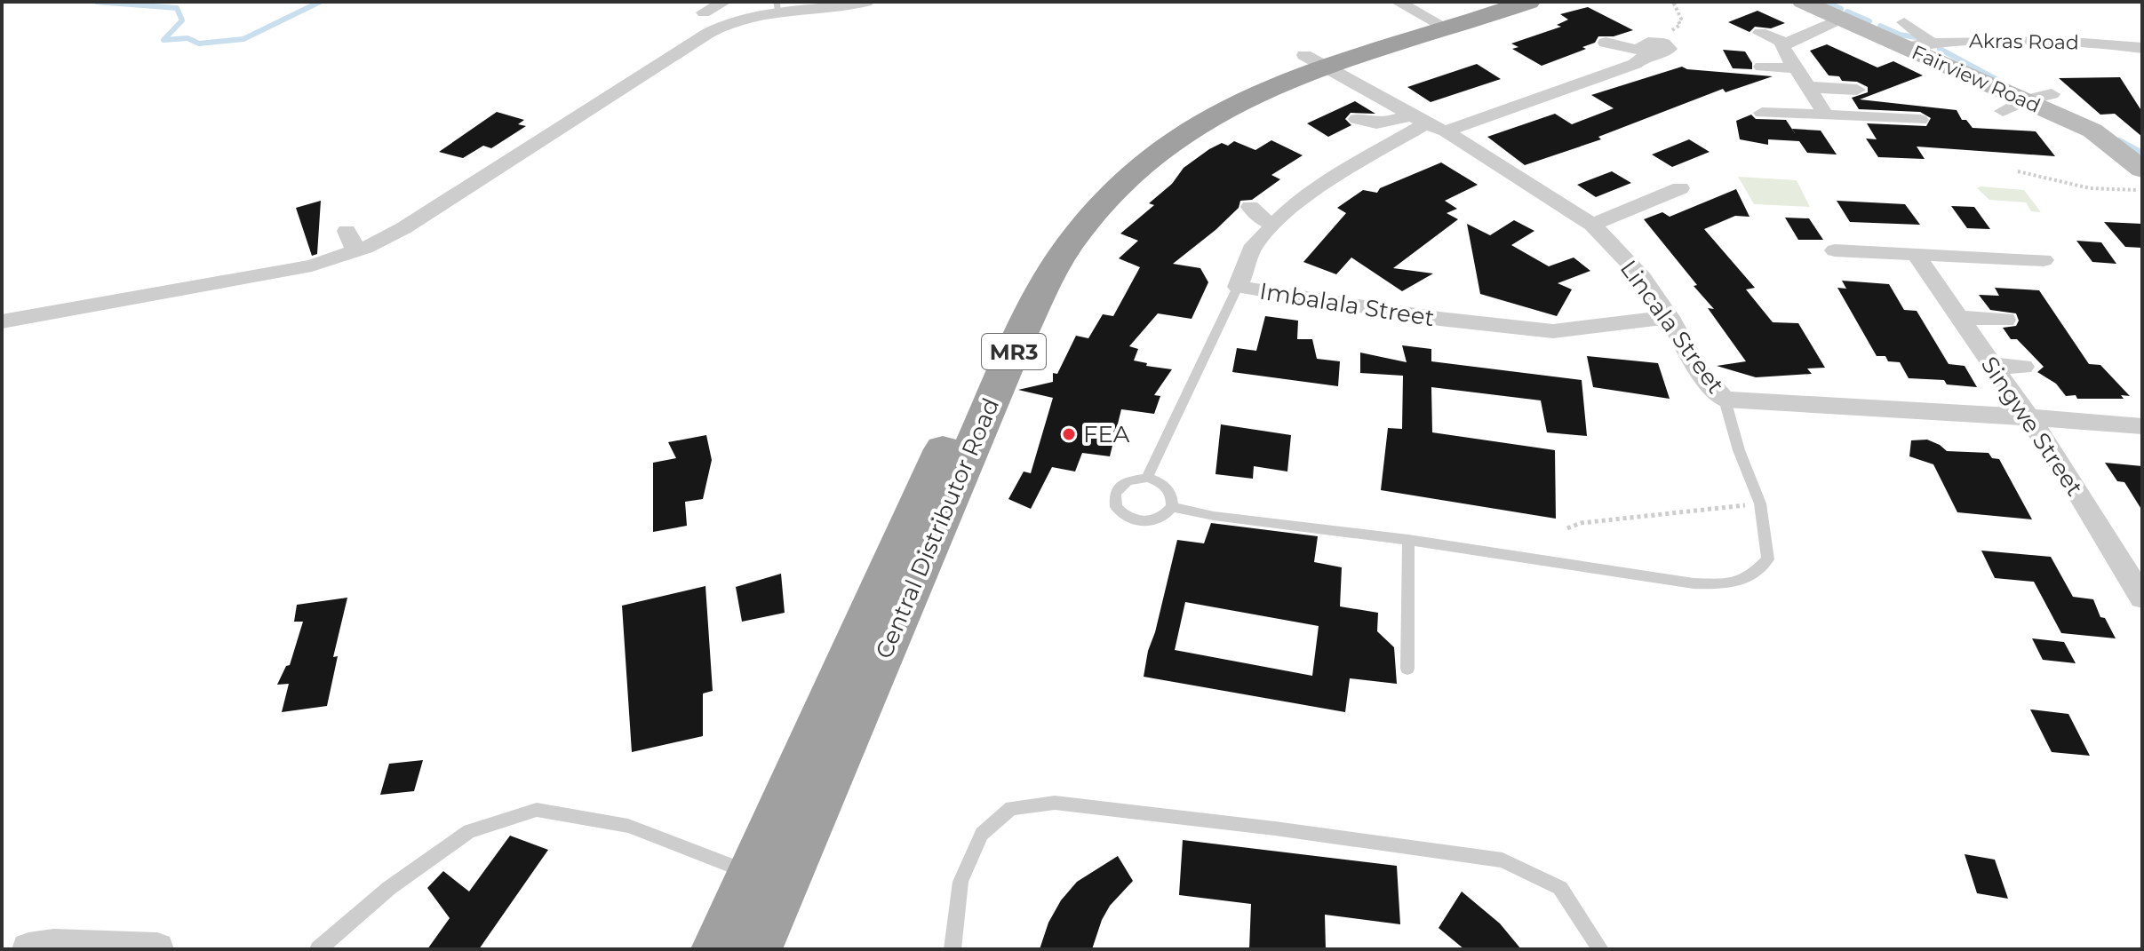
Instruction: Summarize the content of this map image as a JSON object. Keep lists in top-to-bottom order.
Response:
{
  "streets": {
    "highway": ["MR3", "Central Distributor Road"],
    "main road": ["Fairview Road"],
    "street": [
      "Akras Road",
      "Imbalala Street",
      "Lincala Street",
      "Singwe Street"
    ]
  },
  "crossings": [
    ["Akras Road", "Fairview Road"],
    ["Imbalala Street", "Lincala Street"],
    ["Lincala Street", "Singwe Street"],
    ["Lincala Street", "Central Distributor Road"]
  ],
  "places": ["FEA"]
}
